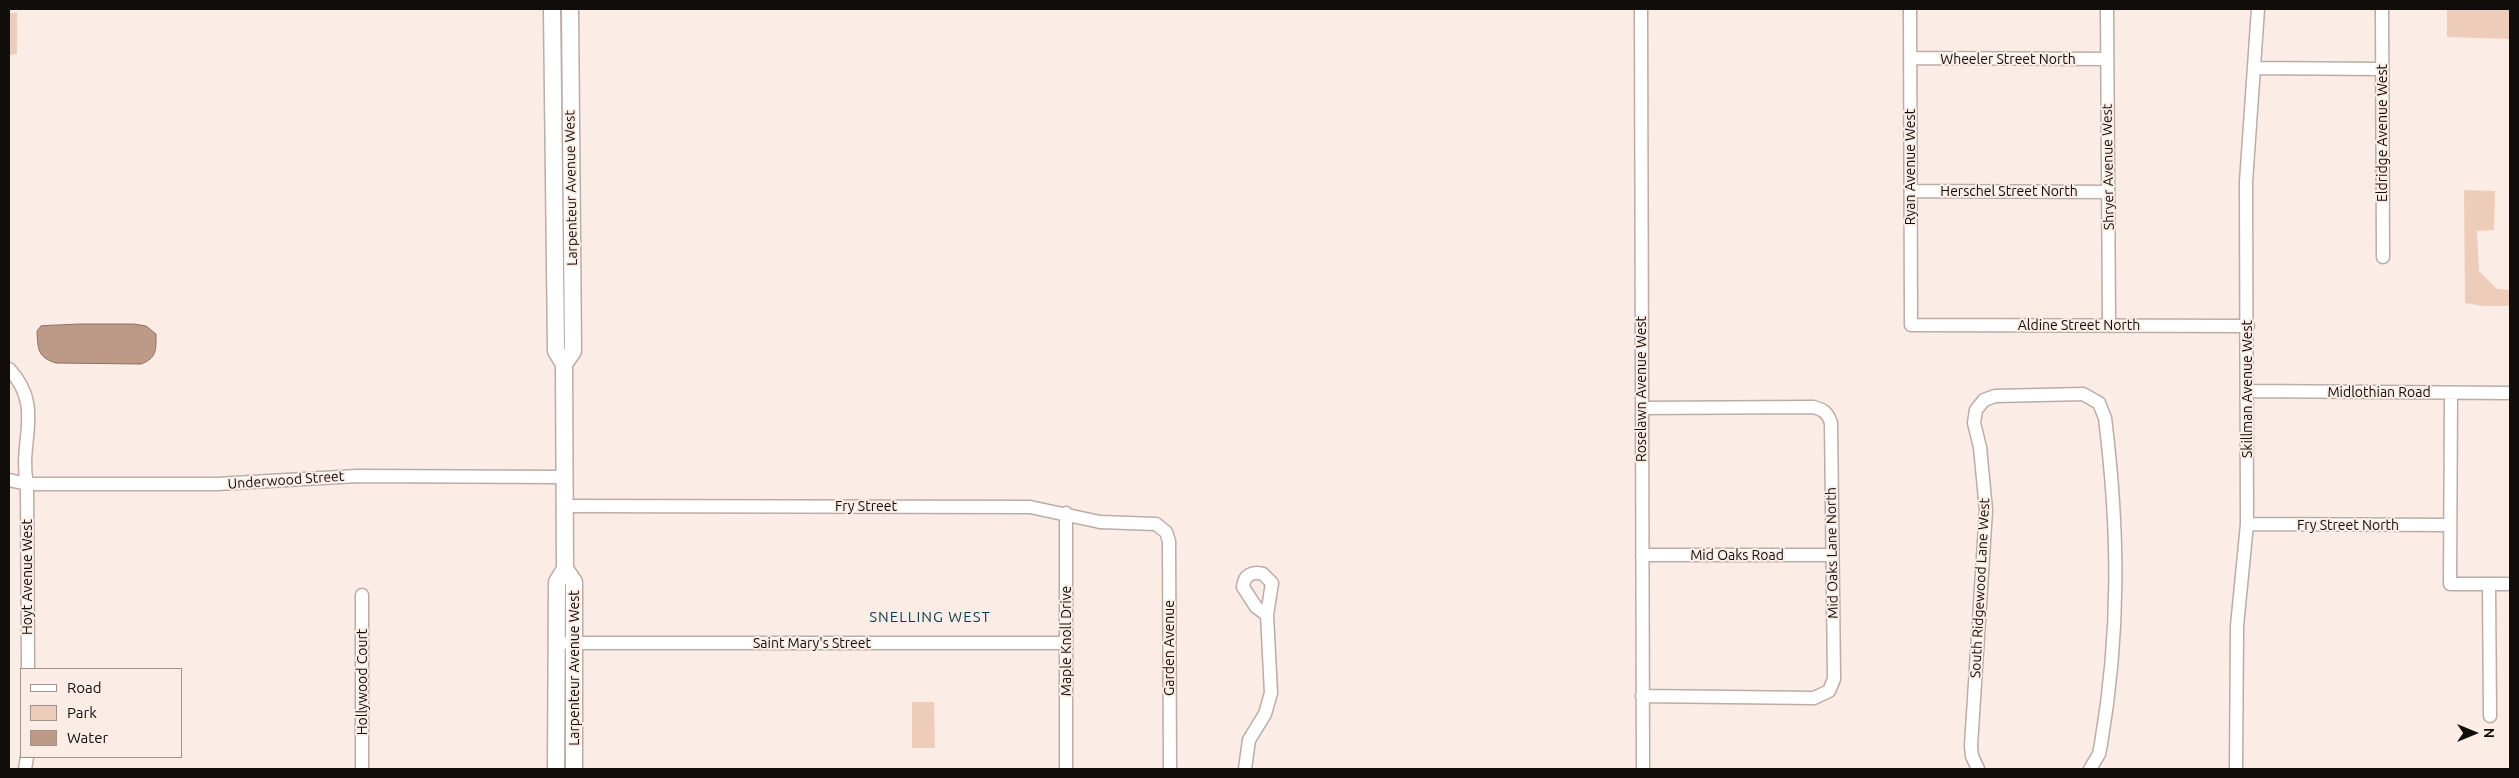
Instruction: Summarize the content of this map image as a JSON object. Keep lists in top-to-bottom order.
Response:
{
  "streets": {
    "main road": ["Larpenteur Avenue West"],
    "street": [
      "Wheeler Street North",
      "Eldridge Avenue West",
      "Ryan Avenue West",
      "Shryer Avenue West",
      "Herschel Street North",
      "Aldine Street North",
      "Roselawn Avenue West",
      "Skillman Avenue West",
      "Midlothian Road",
      "Underwood Street",
      "Fry Street",
      "Fry Street North",
      "Mid Oaks Lane North",
      "Mid Oaks Road",
      "Hoyt Avenue West",
      "South Ridgewood Lane West",
      "Maple Knoll Drive",
      "Saint Mary's Street",
      "Garden Avenue",
      "Hollywood Court"
    ]
  },
  "crossings": [
    ["Wheeler Street North", "Ryan Avenue West"],
    ["Wheeler Street North", "Shryer Avenue West"],
    ["Ryan Avenue West", "Herschel Street North"],
    ["Ryan Avenue West", "Aldine Street North"],
    ["Shryer Avenue West", "Herschel Street North"],
    ["Shryer Avenue West", "Aldine Street North"],
    ["Larpenteur Avenue West", "Underwood Street"],
    ["Larpenteur Avenue West", "Fry Street"],
    ["Larpenteur Avenue West", "Saint Mary's Street"],
    ["Aldine Street North", "Skillman Avenue West"],
    ["Roselawn Avenue West", "Mid Oaks Lane North"],
    ["Roselawn Avenue West", "Mid Oaks Road"],
    ["Skillman Avenue West", "Midlothian Road"],
    ["Skillman Avenue West", "Fry Street North"],
    ["Underwood Street", "Hoyt Avenue West"],
    ["Fry Street", "Maple Knoll Drive"],
    ["Fry Street", "Garden Avenue"],
    ["Mid Oaks Lane North", "Mid Oaks Road"],
    ["Maple Knoll Drive", "Saint Mary's Street"]
  ],
  "districts": ["SNELLING WEST"],
  "legend": ["Road", "Park", "Water"],
  "north": "right"
}
